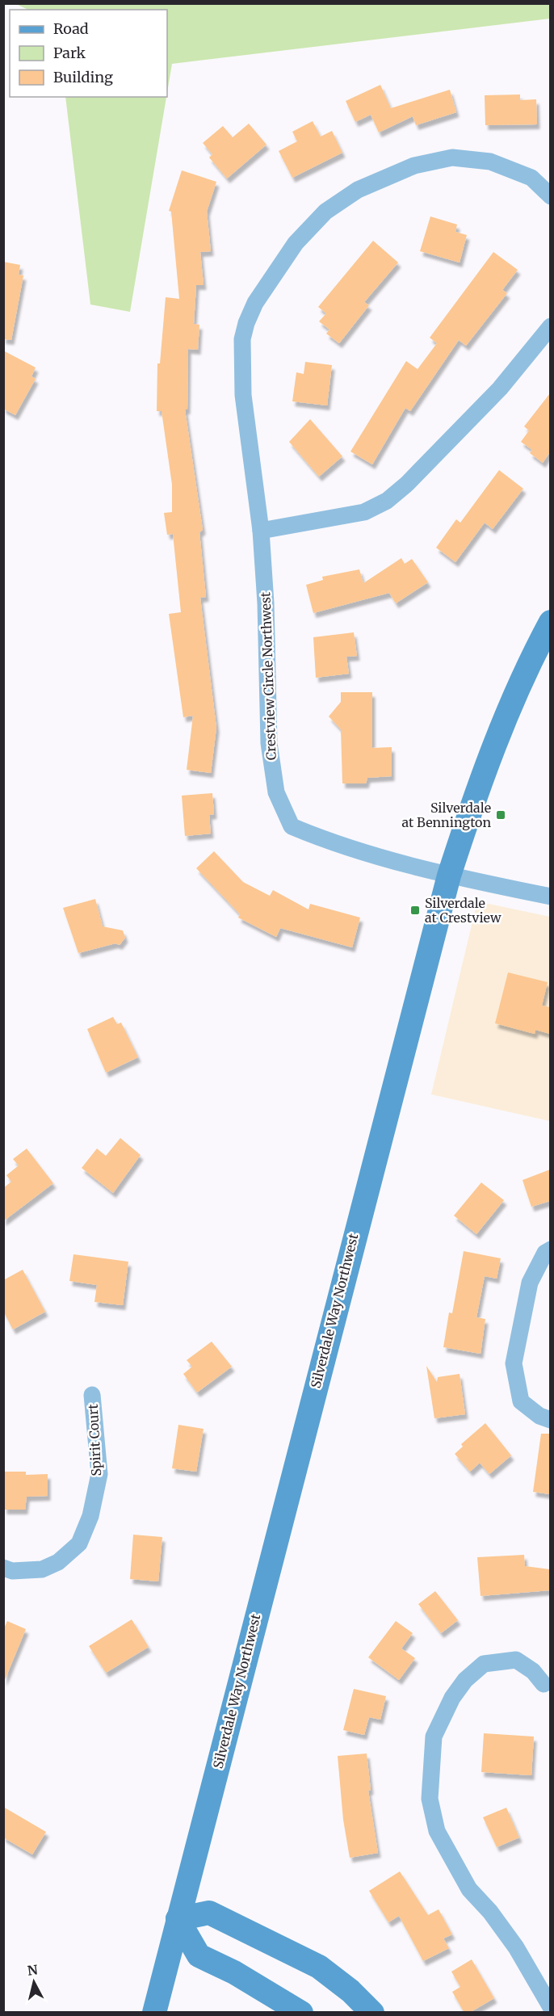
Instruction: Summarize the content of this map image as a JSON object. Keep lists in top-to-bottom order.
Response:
{
  "streets": {
    "main road": ["Silverdale Way Northwest"],
    "street": ["Crestview Circle Northwest", "Spirit Court"]
  },
  "crossings": [
    ["Crestview Circle Northwest", "Silverdale Way Northwest"]
  ],
  "places": {
    "transit": ["Silverdale at Bennington", "Silverdale at Crestview"]
  },
  "legend": ["Road", "Park", "Building"],
  "north": "top"
}
